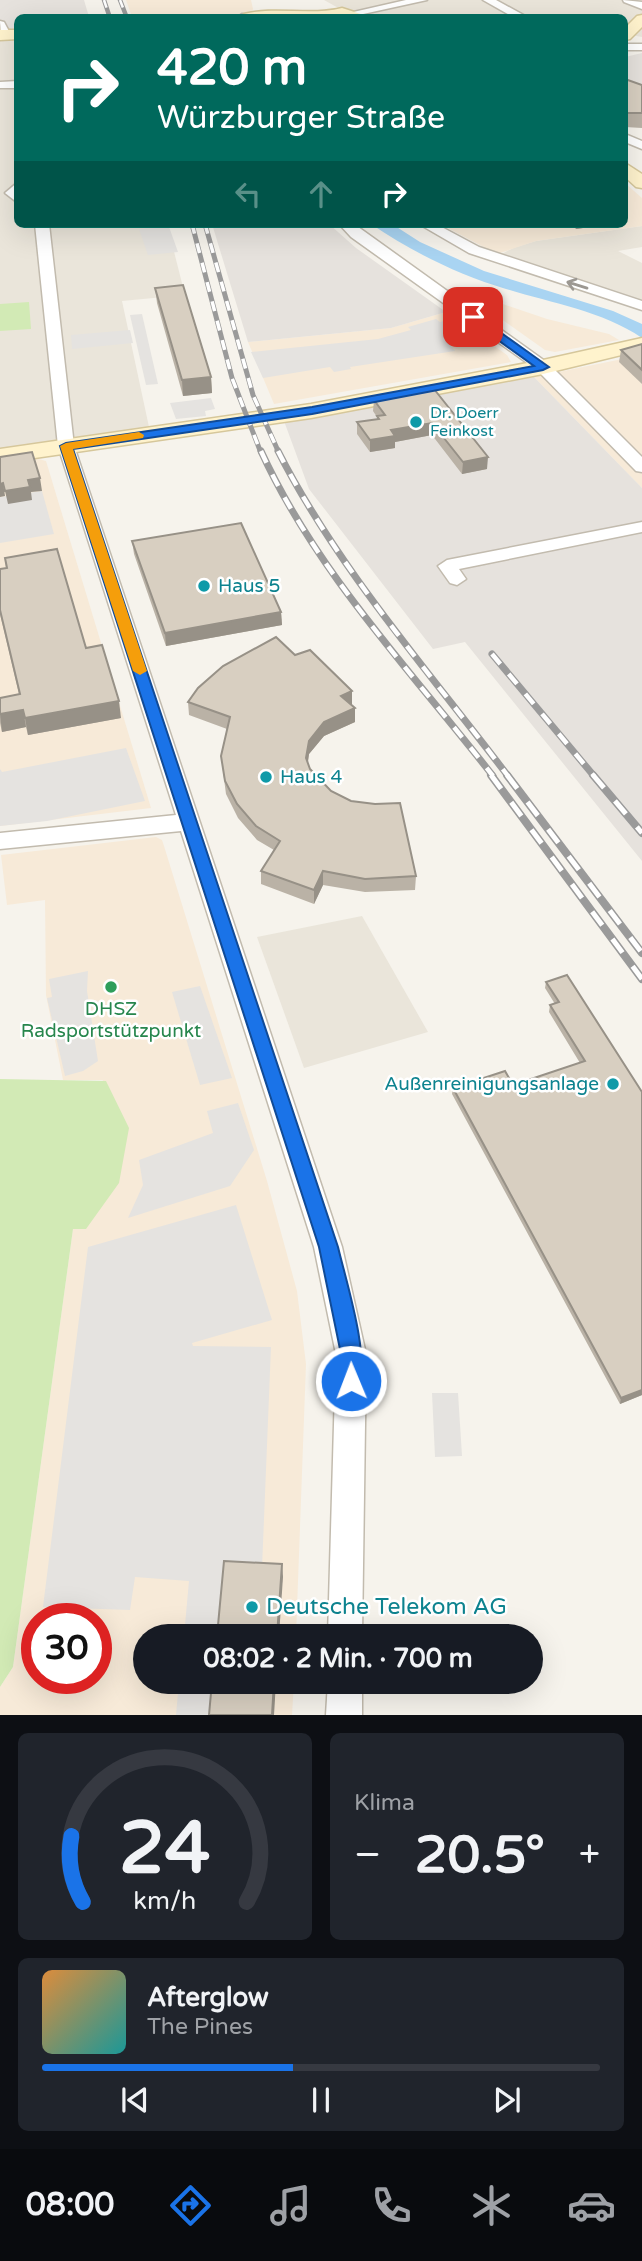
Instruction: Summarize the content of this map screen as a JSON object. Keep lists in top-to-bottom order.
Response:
{
  "places": [
    "Dr. Doerr Feinkost",
    "Haus 5",
    "Haus 4",
    "DHSZ Radsportstützpunkt",
    "Außenreinigungsanlage",
    "Deutsche Telekom AG"
  ],
  "page": {
    "turn": ["420 m", "Würzburger Straße"],
    "limit": "30",
    "trip": "08:02 · 2 Min. · 700 m",
    "tile": "Klima",
    "heat": ["−", "20.5°", "+"],
    "song": ["Afterglow", "The Pines"],
    "tabs": "08:00",
    "gauge": ["24", "km/h"]
  }
}
